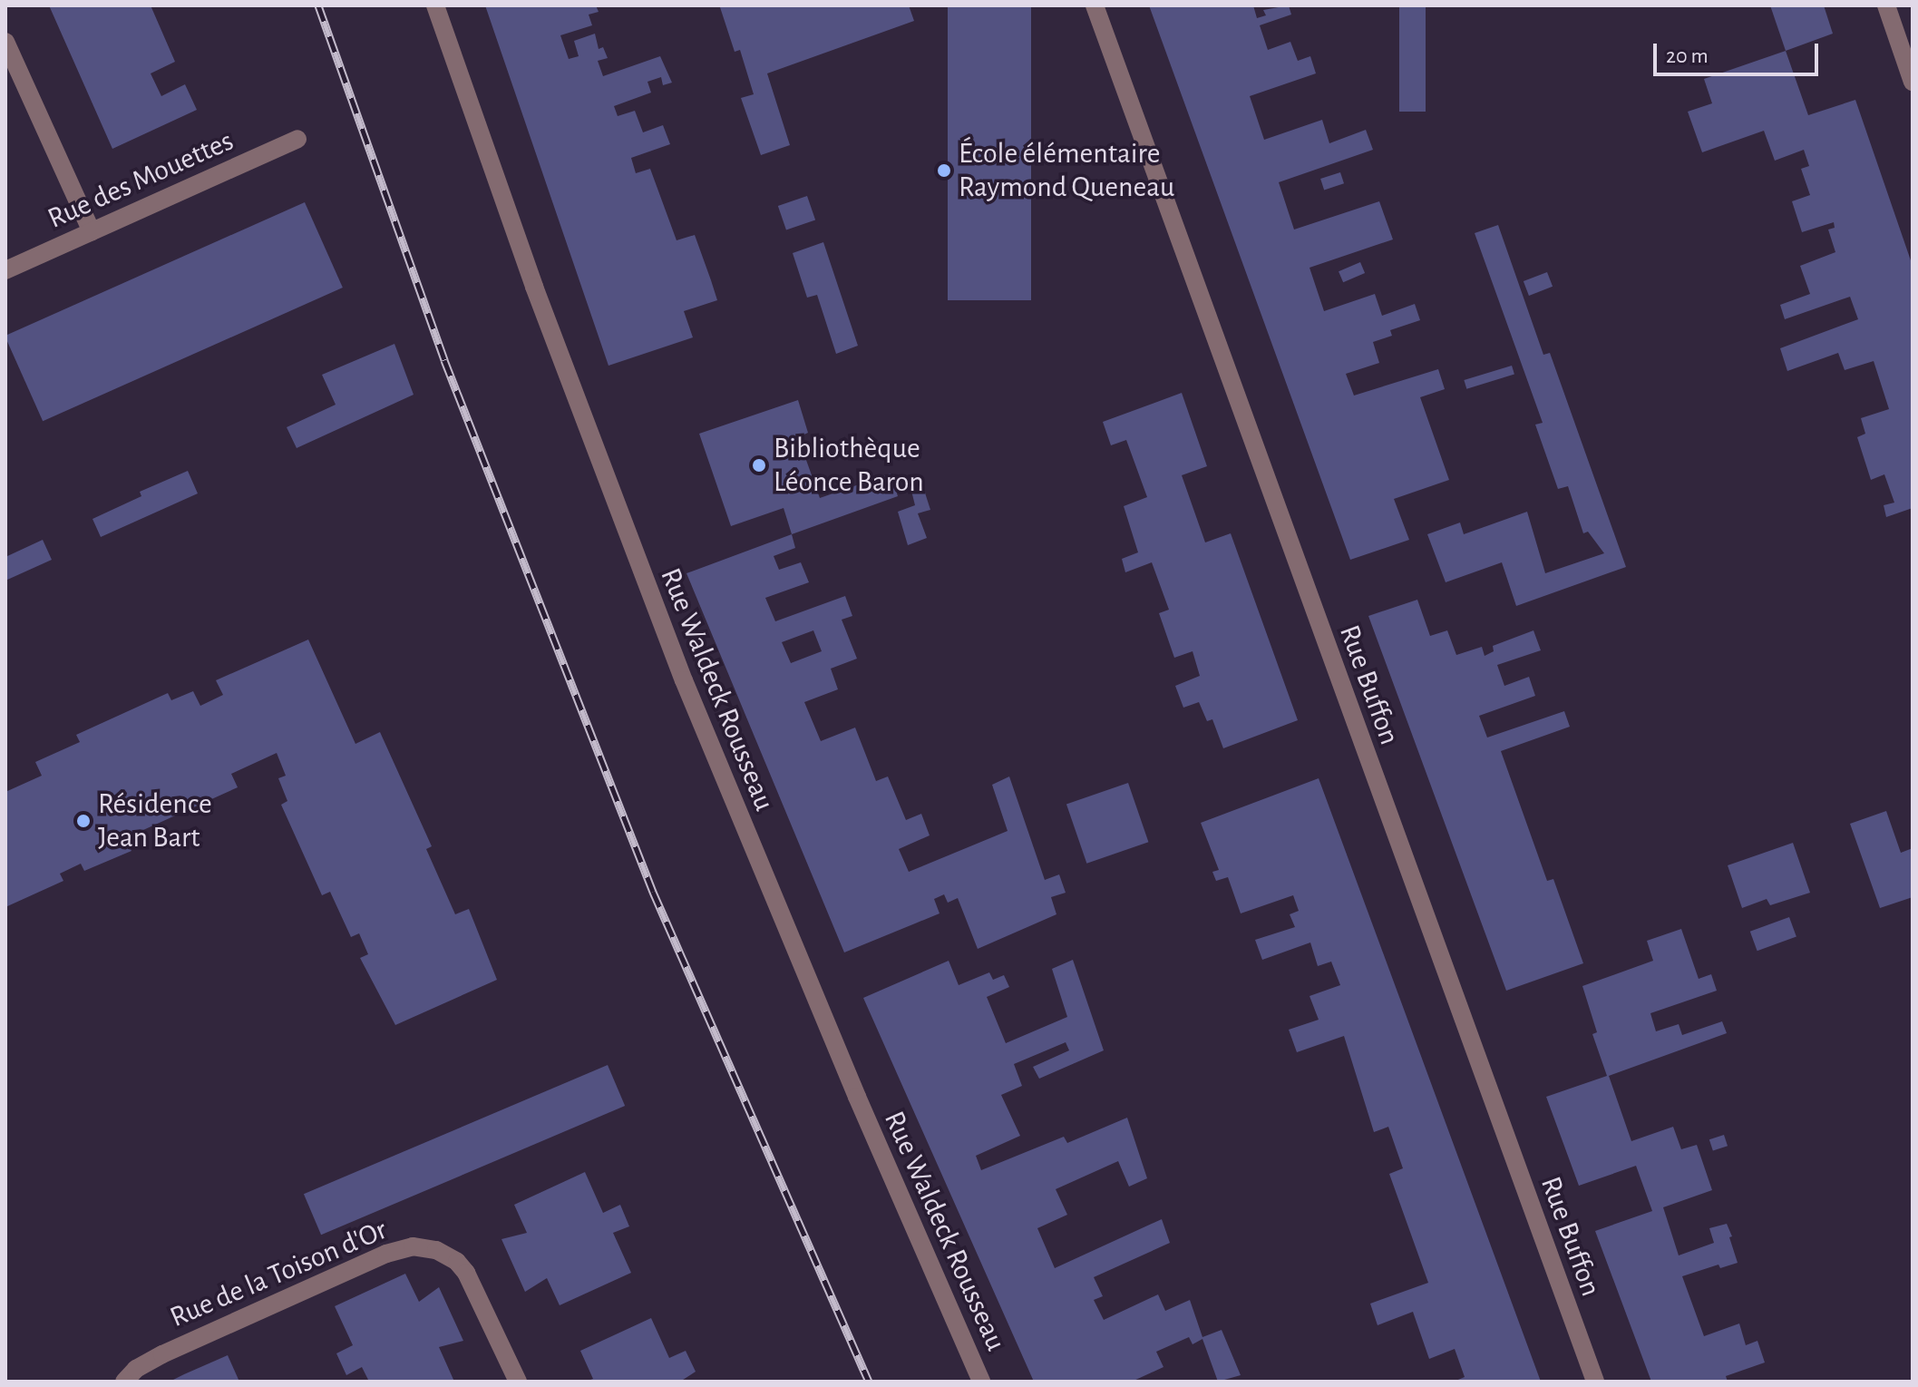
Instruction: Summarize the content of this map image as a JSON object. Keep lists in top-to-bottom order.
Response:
{
  "streets": {
    "street": [
      "Rue des Mouettes",
      "Rue Buffon",
      "Rue Waldeck Rousseau",
      "Rue de la Toison d'Or"
    ]
  },
  "places": ["École élémentaire Raymond Queneau", "Bibliothèque Léonce Baron", "Résidence Jean Bart"],
  "scale_bar": "20 m"
}
